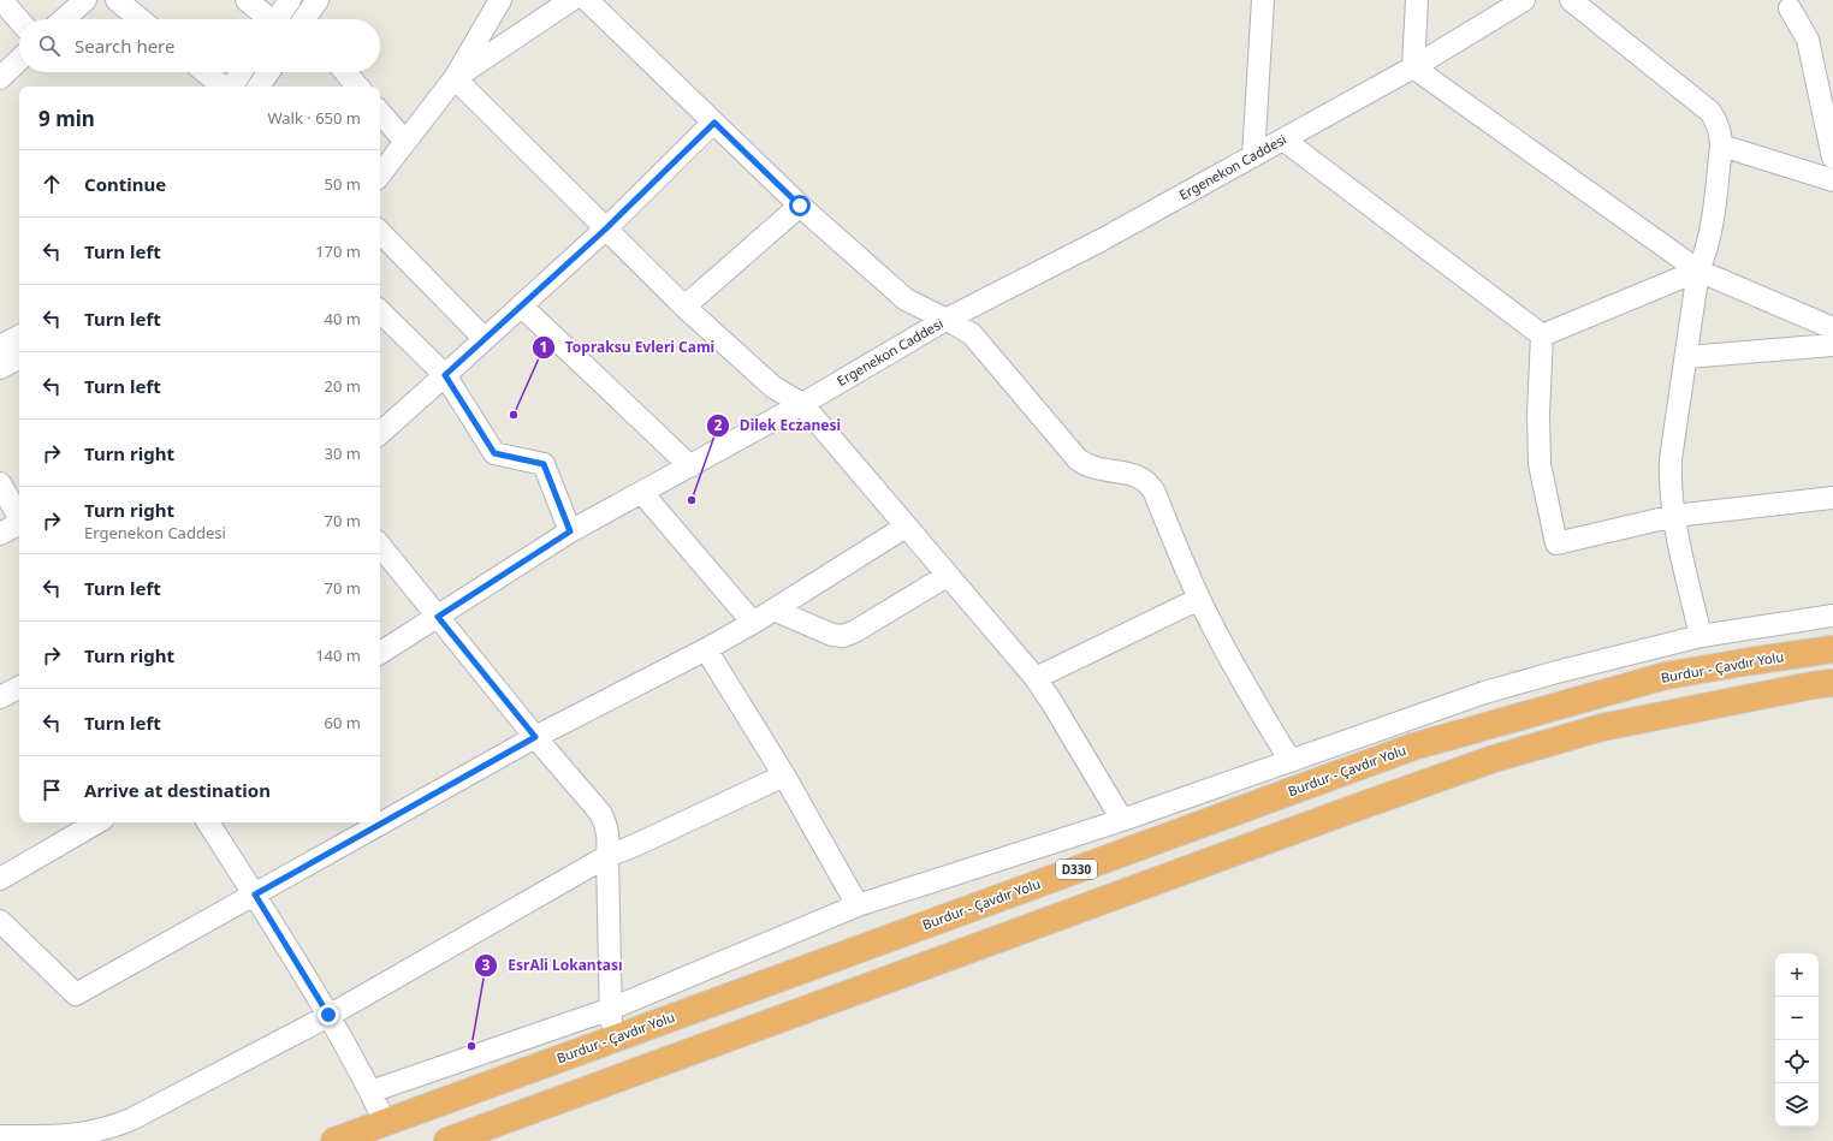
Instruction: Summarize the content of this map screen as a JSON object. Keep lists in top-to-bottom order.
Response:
{
  "streets": {
    "highway": ["Burdur - Çavdır Yolu", "D330"],
    "street": ["Ergenekon Caddesi"]
  },
  "places": ["Topraksu Evleri Cami", "Dilek Eczanesi", "EsrAli Lokantası"],
  "page": {
    "search": "Search here",
    "heading": ["9 min", "Walk · 650 m"],
    "list": [
      ["Continue", "50 m"],
      ["Turn left", "170 m"],
      ["Turn left", "40 m"],
      ["Turn left", "20 m"],
      ["Turn right", "30 m"],
      ["Turn right", "Ergenekon Caddesi", "70 m"],
      ["Turn left", "70 m"],
      ["Turn right", "140 m"],
      ["Turn left", "60 m"],
      "Arrive at destination"
    ],
    "map_buttons": ["+", "−"]
  }
}
